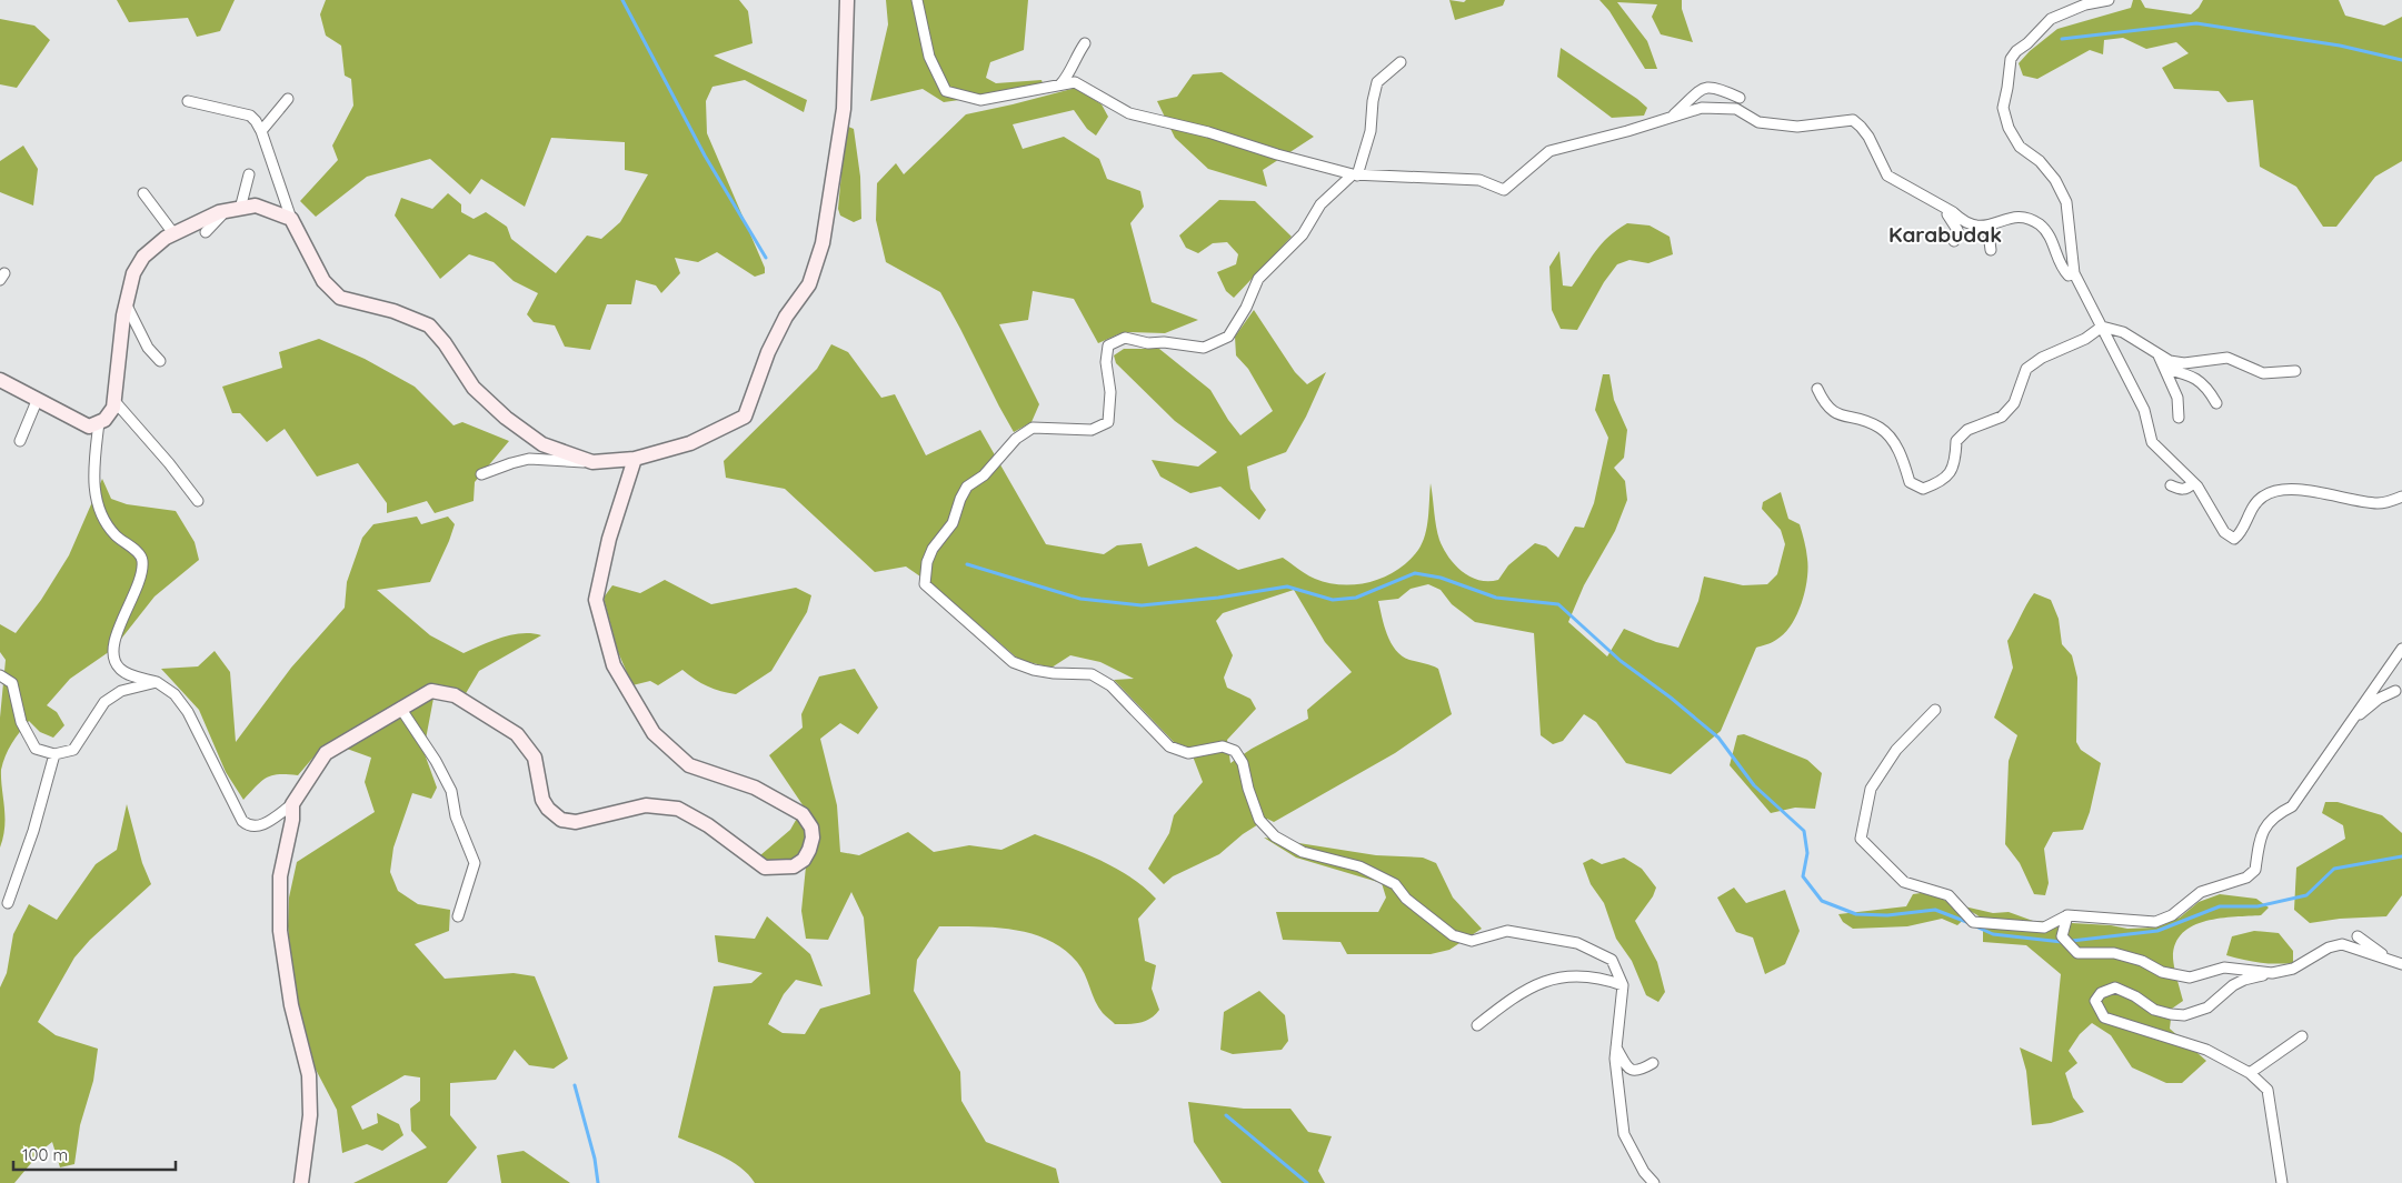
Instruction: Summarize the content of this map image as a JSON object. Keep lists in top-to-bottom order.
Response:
{
  "districts": ["Karabudak"],
  "scale_bar": "100 m"
}
